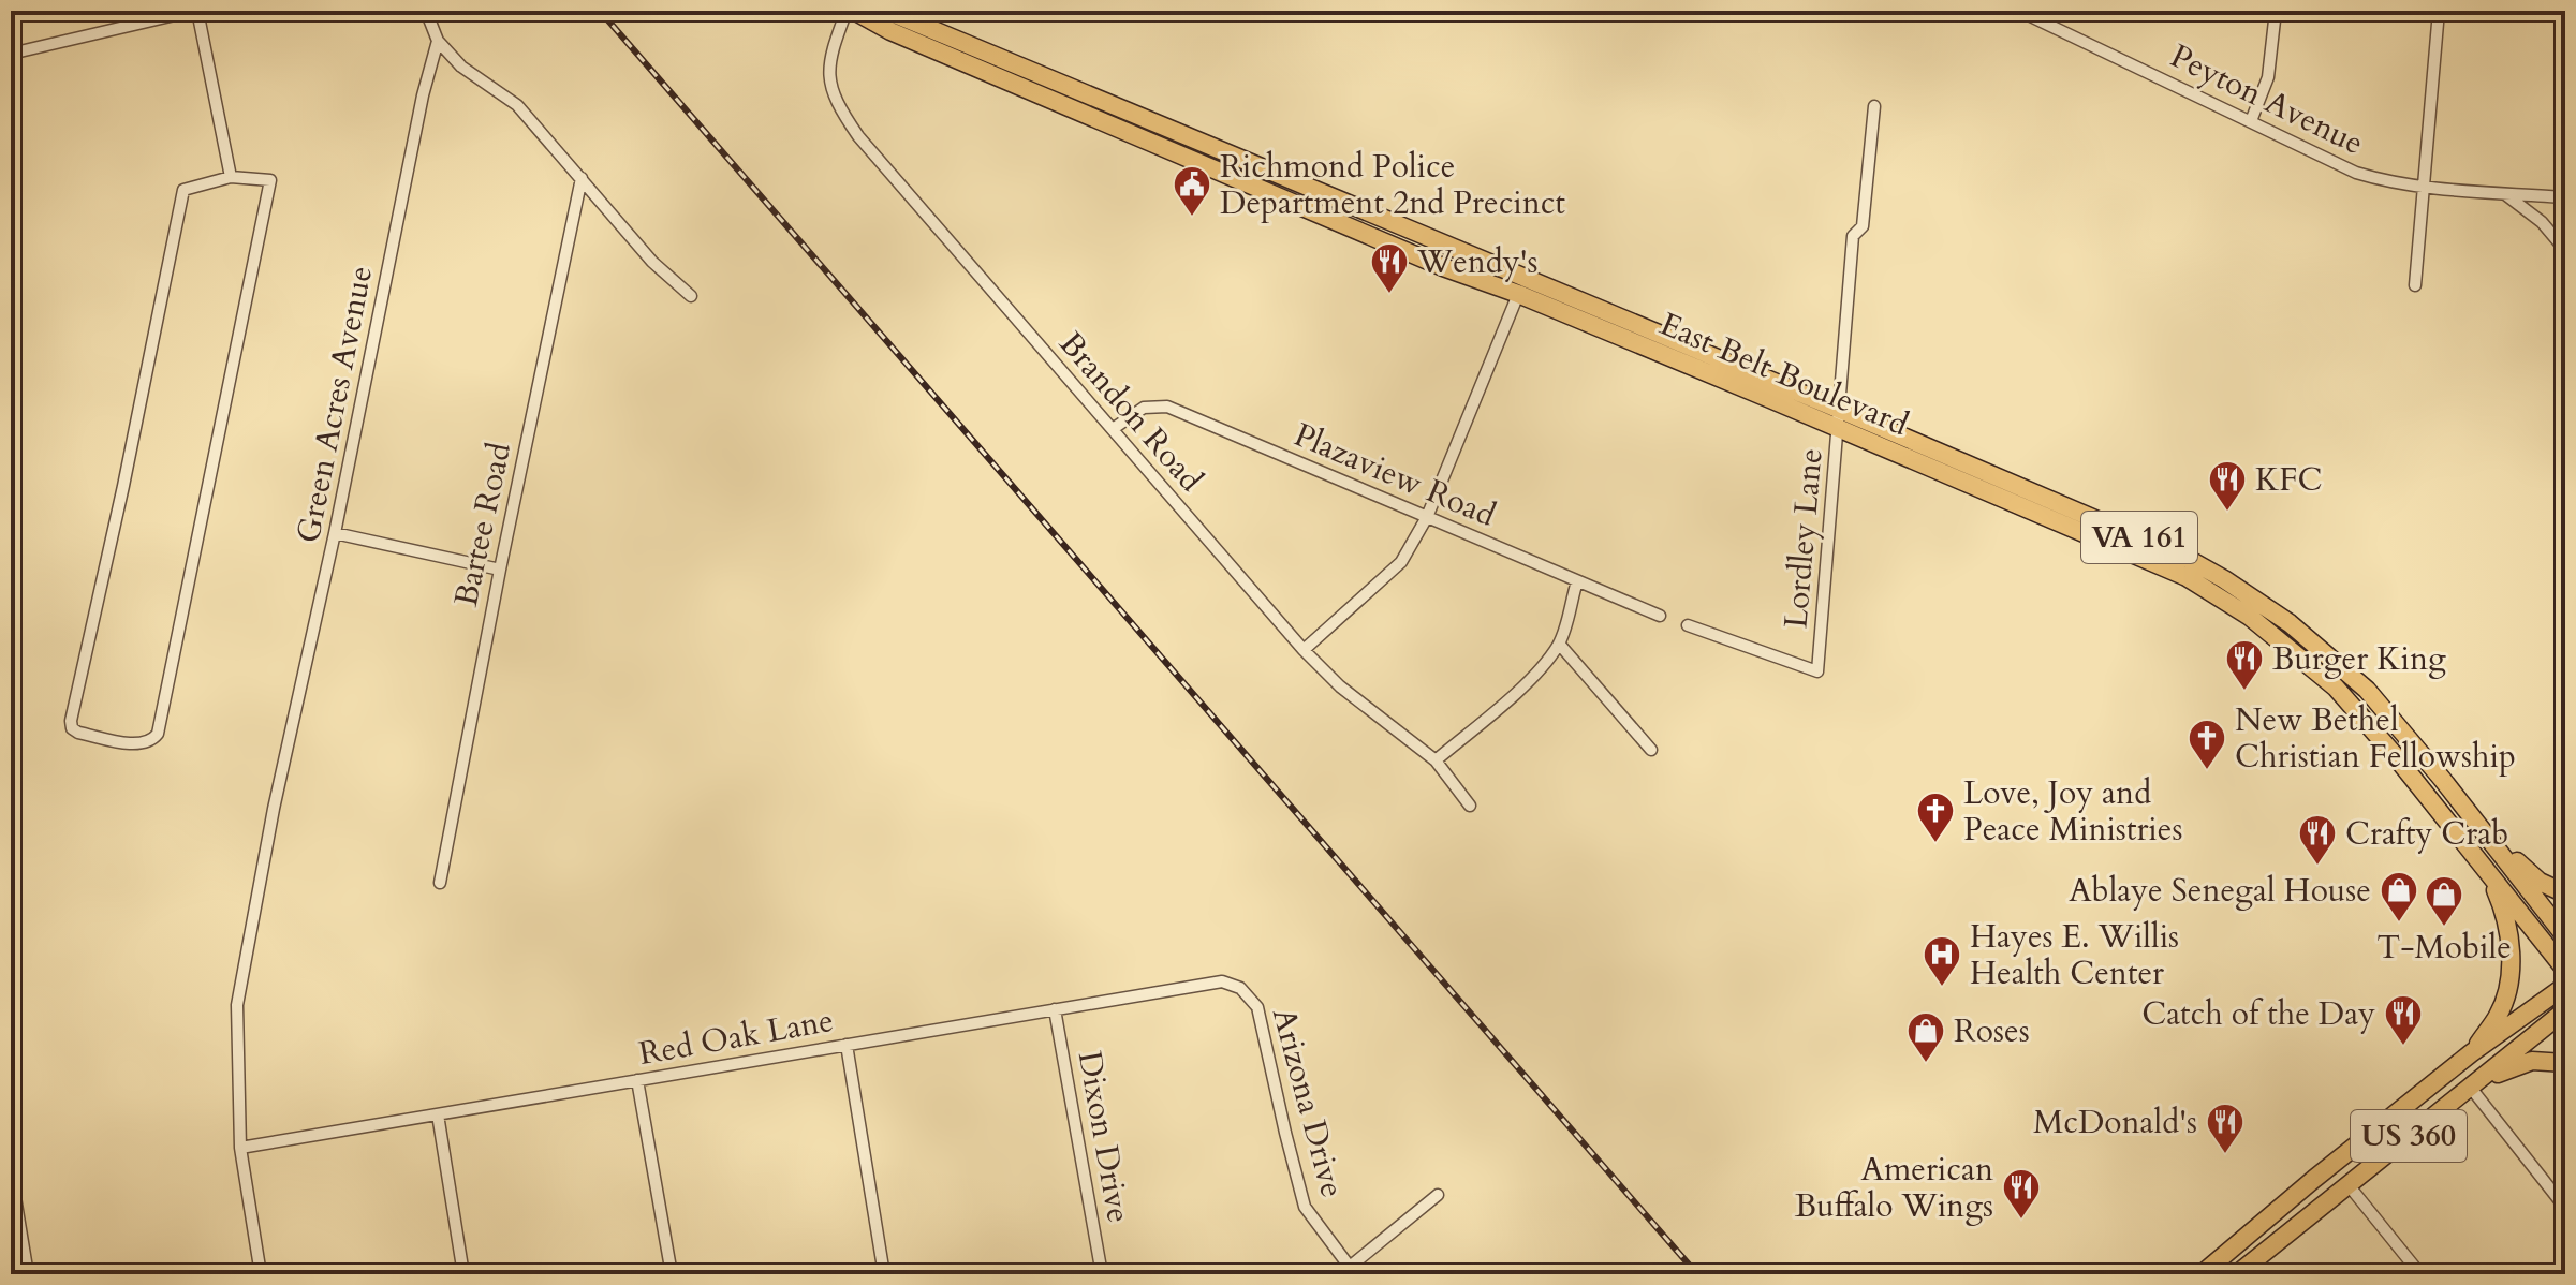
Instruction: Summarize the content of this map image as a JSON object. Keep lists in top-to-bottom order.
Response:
{
  "streets": {
    "main road": ["East Belt Boulevard", "VA 161", "US 360"],
    "street": [
      "Peyton Avenue",
      "Green Acres Avenue",
      "Brandon Road",
      "Plazaview Road",
      "Bartee Road",
      "Lordley Lane",
      "Red Oak Lane",
      "Arizona Drive",
      "Dixon Drive"
    ]
  },
  "crossings": [
    ["East Belt Boulevard", "Lordley Lane"],
    ["Green Acres Avenue", "Red Oak Lane"],
    ["Brandon Road", "Plazaview Road"],
    ["Red Oak Lane", "Arizona Drive"],
    ["Red Oak Lane", "Dixon Drive"]
  ],
  "places": {
    "public building": ["Richmond Police Department 2nd Precinct"],
    "restaurant": [
      "Wendy's",
      "KFC",
      "Burger King",
      "Crafty Crab",
      "Catch of the Day",
      "McDonald's",
      "American Buffalo Wings"
    ],
    "church": ["New Bethel Christian Fellowship", "Love, Joy and Peace Ministries"],
    "shop": ["Ablaye Senegal House", "T-Mobile", "Roses"],
    "hospital": ["Hayes E. Willis Health Center"]
  }
}
